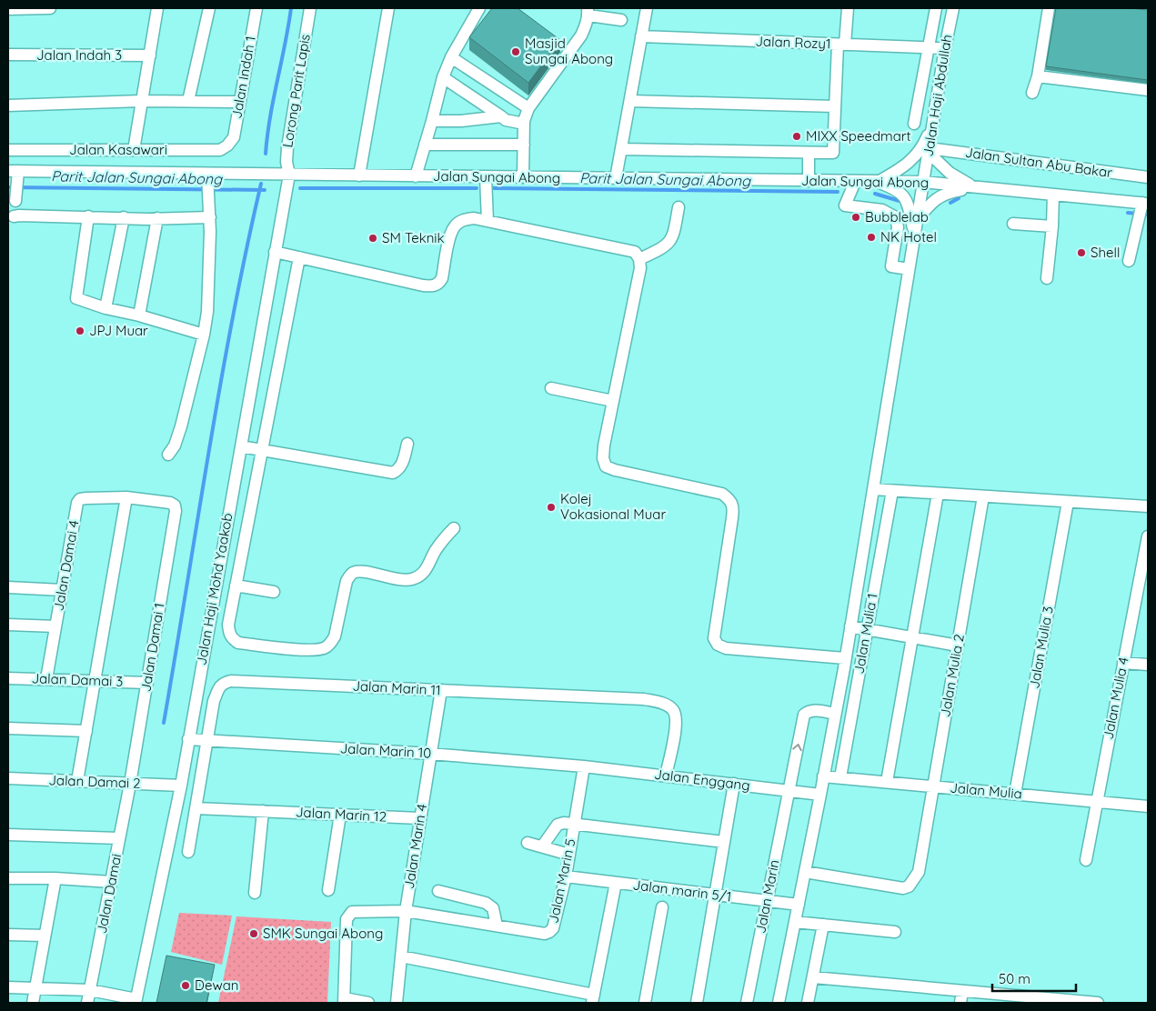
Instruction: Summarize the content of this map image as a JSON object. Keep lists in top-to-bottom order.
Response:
{
  "streets": {
    "street": [
      "Jalan Rozy1",
      "Jalan Indah 3",
      "Jalan Indah 1",
      "Lorong Parit Lapis",
      "Jalan Haji Abdullah",
      "Jalan Kasawari",
      "Jalan Sultan Abu Bakar",
      "Jalan Sungai Abong",
      "Jalan Damai 4",
      "Jalan Haji Mohd Yaakob",
      "Jalan Mulia 1",
      "Jalan Damai 1",
      "Jalan Mulia 3",
      "Jalan Mulia 2",
      "Jalan Damai 3",
      "Jalan Marin 11",
      "Jalan Mulia 4",
      "Jalan Marin 10",
      "Jalan Enggang",
      "Jalan Damai 2",
      "Jalan Mulia",
      "Jalan Marin 12",
      "Jalan Marin 4",
      "Jalan Marin 5",
      "Jalan marin 5/1",
      "Jalan Damai",
      "Jalan Marin"
    ]
  },
  "crossings": [
    ["Jalan Rozy1", "Jalan Haji Abdullah"],
    ["Jalan Indah 1", "Jalan Kasawari"],
    ["Lorong Parit Lapis", "Jalan Sungai Abong"],
    ["Lorong Parit Lapis", "Jalan Haji Mohd Yaakob"],
    ["Jalan Haji Abdullah", "Jalan Sultan Abu Bakar"],
    ["Jalan Haji Abdullah", "Jalan Sungai Abong"],
    ["Jalan Haji Abdullah", "Jalan Mulia 2"],
    ["Jalan Haji Abdullah", "Jalan Enggang"],
    ["Jalan Haji Abdullah", "Jalan Mulia"],
    ["Jalan Haji Abdullah", "Jalan marin 5/1"],
    ["Jalan Haji Abdullah", "Jalan Marin"],
    ["Jalan Sungai Abong", "Jalan Haji Mohd Yaakob"],
    ["Jalan Damai 4", "Jalan Damai 1"],
    ["Jalan Damai 4", "Jalan Damai 3"],
    ["Jalan Haji Mohd Yaakob", "Jalan Marin 10"],
    ["Jalan Haji Mohd Yaakob", "Jalan Damai 2"],
    ["Jalan Mulia 1", "Jalan Mulia"],
    ["Jalan Damai 1", "Jalan Damai 3"],
    ["Jalan Damai 1", "Jalan Damai 2"],
    ["Jalan Damai 1", "Jalan Damai"],
    ["Jalan Mulia 3", "Jalan Mulia"],
    ["Jalan Mulia 2", "Jalan Mulia"],
    ["Jalan Marin 11", "Jalan Marin 10"],
    ["Jalan Marin 11", "Jalan Enggang"],
    ["Jalan Marin 11", "Jalan Marin 12"],
    ["Jalan Marin 11", "Jalan Marin 4"],
    ["Jalan Mulia 4", "Jalan Mulia"],
    ["Jalan Marin 10", "Jalan Enggang"],
    ["Jalan Marin 10", "Jalan Marin 4"],
    ["Jalan Marin 10", "Jalan Marin 5"],
    ["Jalan Enggang", "Jalan Marin 5"],
    ["Jalan Enggang", "Jalan Marin"],
    ["Jalan Damai 2", "Jalan Damai"],
    ["Jalan Marin 12", "Jalan Marin 4"],
    ["Jalan Marin 4", "Jalan Marin 5"],
    ["Jalan Marin 5", "Jalan marin 5/1"],
    ["Jalan marin 5/1", "Jalan Marin"]
  ],
  "water": ["Parit Jalan Sungai Abong"],
  "places": [
    "Masjid Sungai Abong",
    "MIXX Speedmart",
    "Bubblelab",
    "NK Hotel",
    "SM Teknik",
    "Shell",
    "JPJ Muar",
    "Kolej Vokasional Muar",
    "SMK Sungai Abong",
    "Dewan"
  ],
  "scale_bar": "50 m"
}
